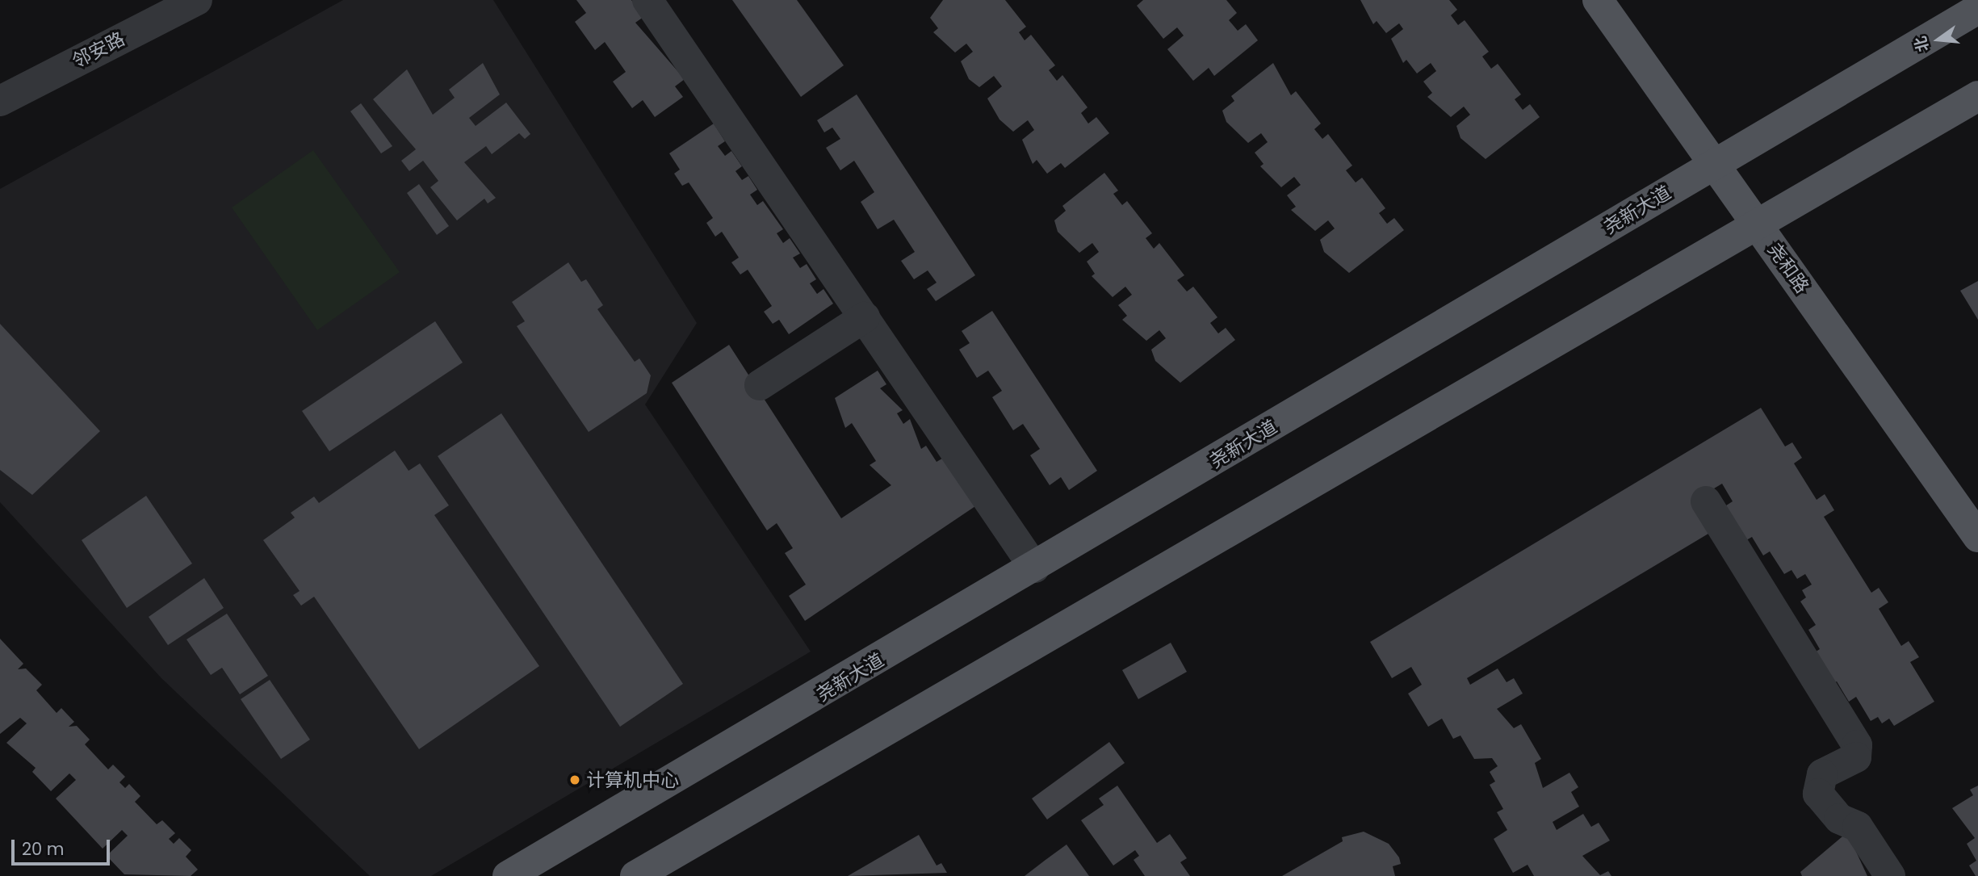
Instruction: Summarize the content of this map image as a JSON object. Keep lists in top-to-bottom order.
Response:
{
  "streets": {
    "main road": ["尧新大道", "尧和路"],
    "street": ["邻安路"]
  },
  "crossings": [
    ["尧新大道", "尧和路"]
  ],
  "places": ["计算机中心"],
  "scale_bar": "20 m",
  "north": "left"
}
